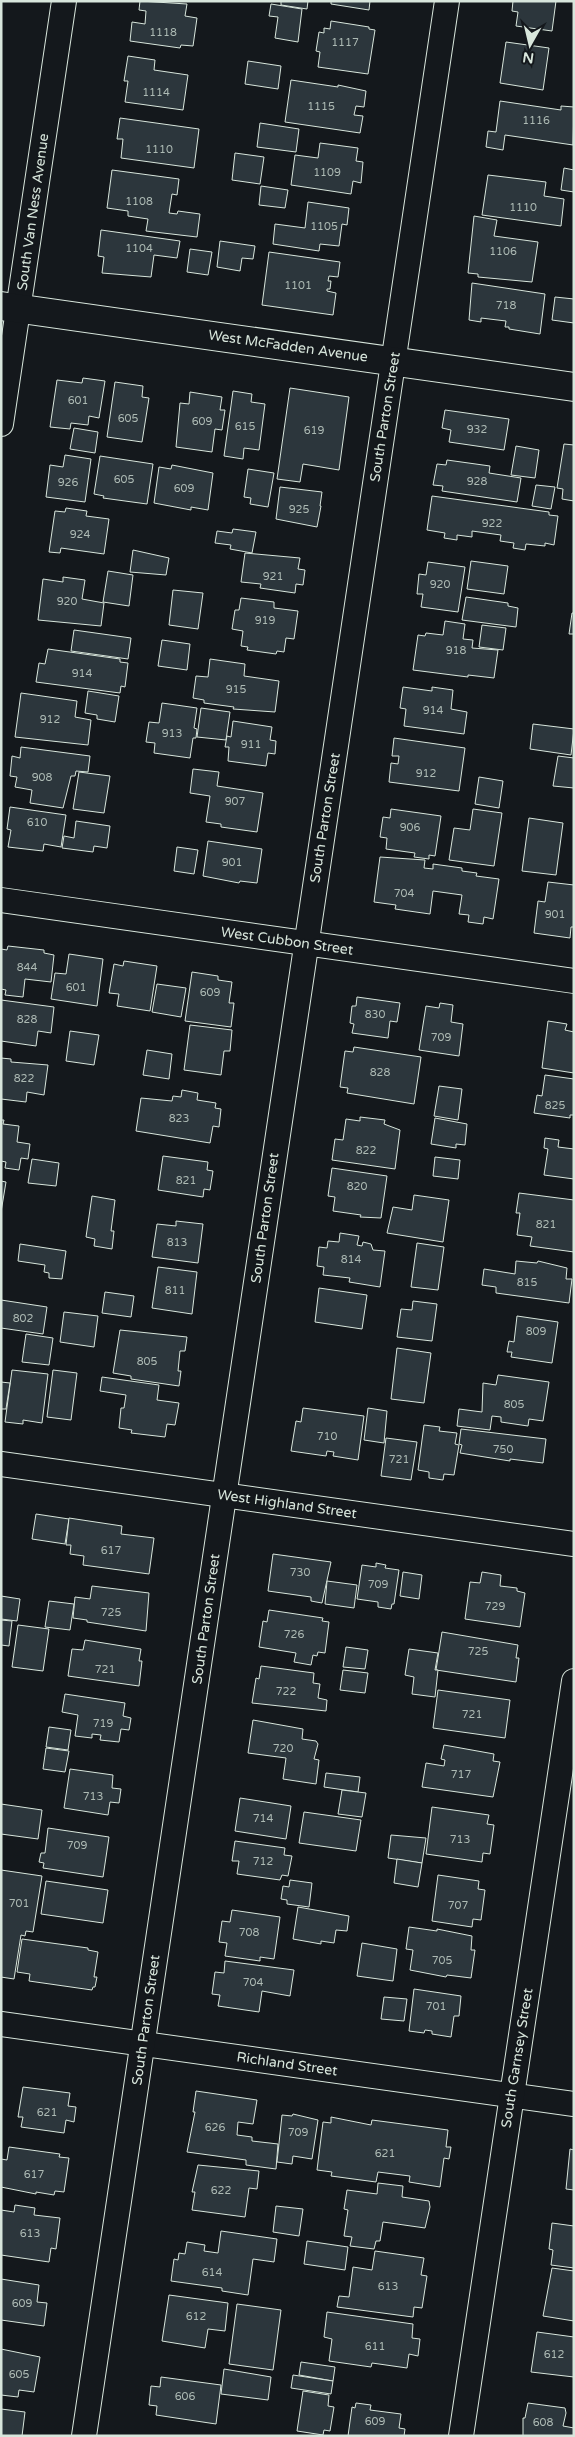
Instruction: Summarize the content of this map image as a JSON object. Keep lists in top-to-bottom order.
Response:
{
  "streets": {
    "street": [
      "South Van Ness Avenue",
      "West McFadden Avenue",
      "South Parton Street",
      "West Cubbon Street",
      "West Highland Street",
      "South Garnsey Street",
      "Richland Street"
    ]
  },
  "crossings": [
    ["South Van Ness Avenue", "West McFadden Avenue"],
    ["West McFadden Avenue", "South Parton Street"],
    ["South Parton Street", "West Cubbon Street"],
    ["South Parton Street", "West Highland Street"],
    ["South Parton Street", "Richland Street"],
    ["South Garnsey Street", "Richland Street"]
  ],
  "house_numbers": [
    "1118",
    "1117",
    "1114",
    "1115",
    "1116",
    "1110",
    "1109",
    "1108",
    "1110",
    "1105",
    "1104",
    "1106",
    "1101",
    "718",
    "601",
    "605",
    "609",
    "615",
    "932",
    "619",
    "605",
    "928",
    "926",
    "609",
    "925",
    "922",
    "924",
    "921",
    "920",
    "920",
    "919",
    "918",
    "914",
    "915",
    "914",
    "912",
    "913",
    "911",
    "912",
    "908",
    "907",
    "610",
    "906",
    "901",
    "704",
    "901",
    "844",
    "601",
    "609",
    "830",
    "828",
    "709",
    "828",
    "822",
    "825",
    "823",
    "822",
    "821",
    "820",
    "821",
    "813",
    "814",
    "815",
    "811",
    "802",
    "809",
    "805",
    "805",
    "710",
    "750",
    "721",
    "617",
    "730",
    "709",
    "729",
    "725",
    "726",
    "725",
    "721",
    "722",
    "721",
    "719",
    "720",
    "717",
    "713",
    "714",
    "713",
    "709",
    "712",
    "701",
    "707",
    "708",
    "705",
    "704",
    "701",
    "621",
    "626",
    "709",
    "621",
    "617",
    "622",
    "613",
    "614",
    "613",
    "609",
    "612",
    "611",
    "612",
    "605",
    "606",
    "609",
    "608"
  ],
  "north": "bottom"
}
